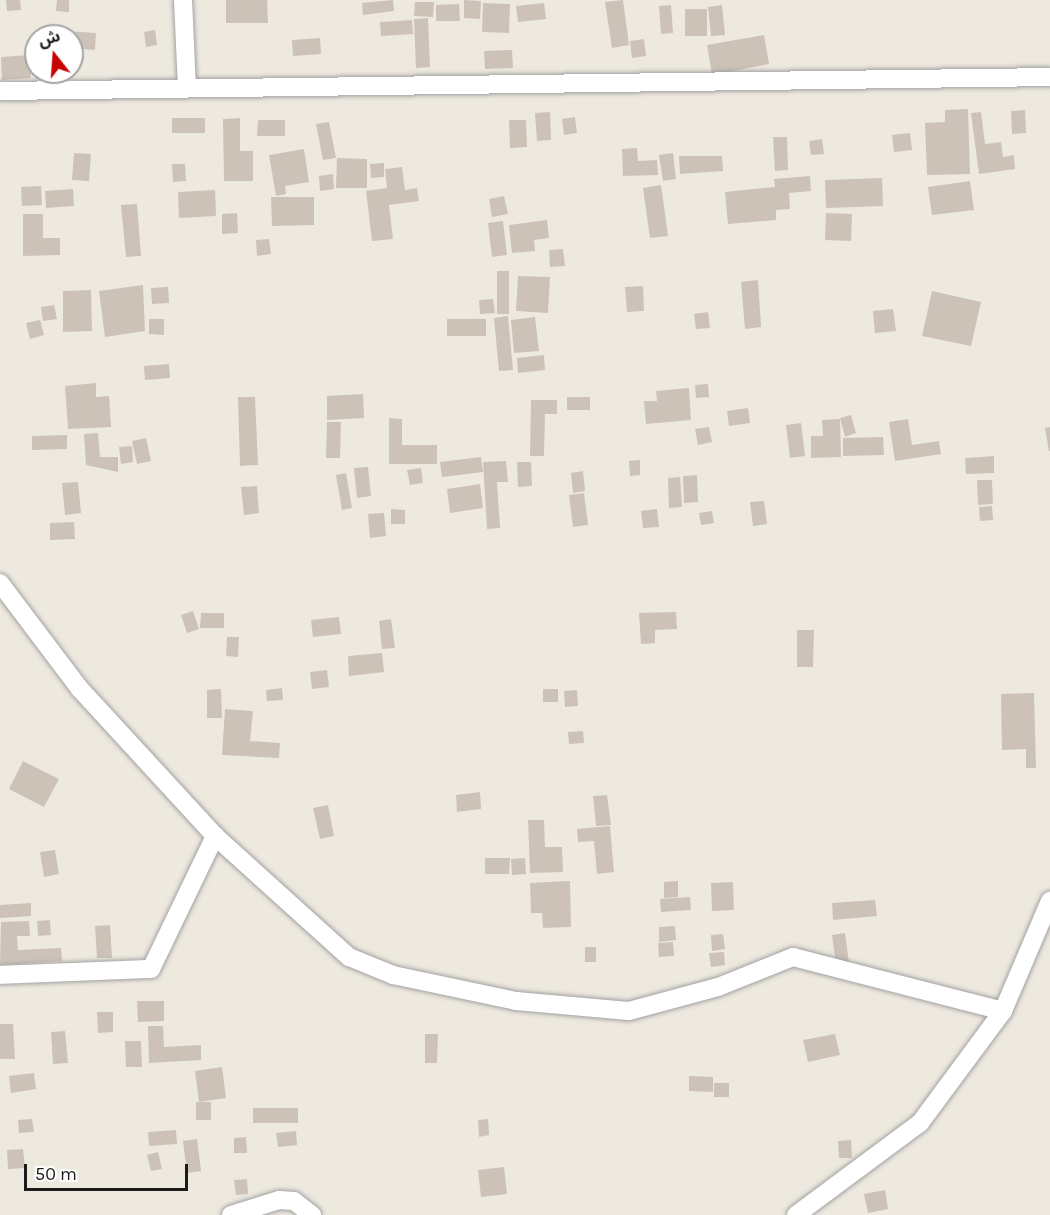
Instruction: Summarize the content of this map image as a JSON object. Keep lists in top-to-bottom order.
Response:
{
  "scale_bar": "50 m",
  "north": "top"
}
